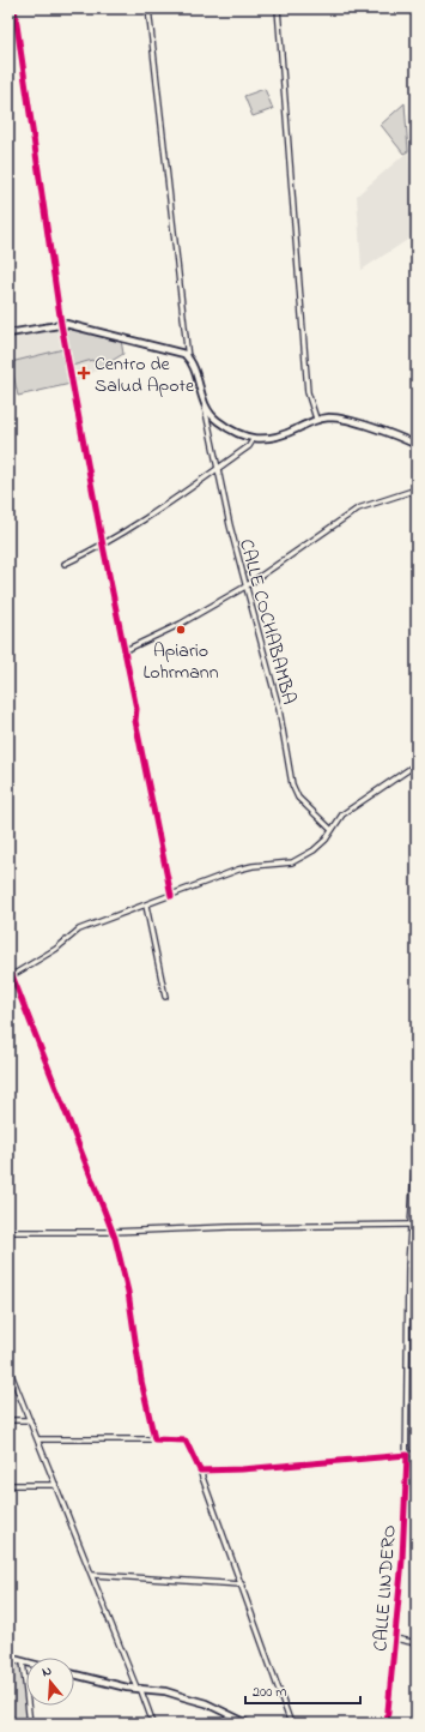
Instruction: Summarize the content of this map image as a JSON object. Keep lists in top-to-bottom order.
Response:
{
  "streets": {
    "street": ["CALLE COCHABAMBA", "CALLE LINDERO"]
  },
  "places": {
    "health": ["Centro de Salud Apote"],
    "other": ["Apiario Lohrmann"]
  },
  "scale_bar": "200 m",
  "north": "top"
}
